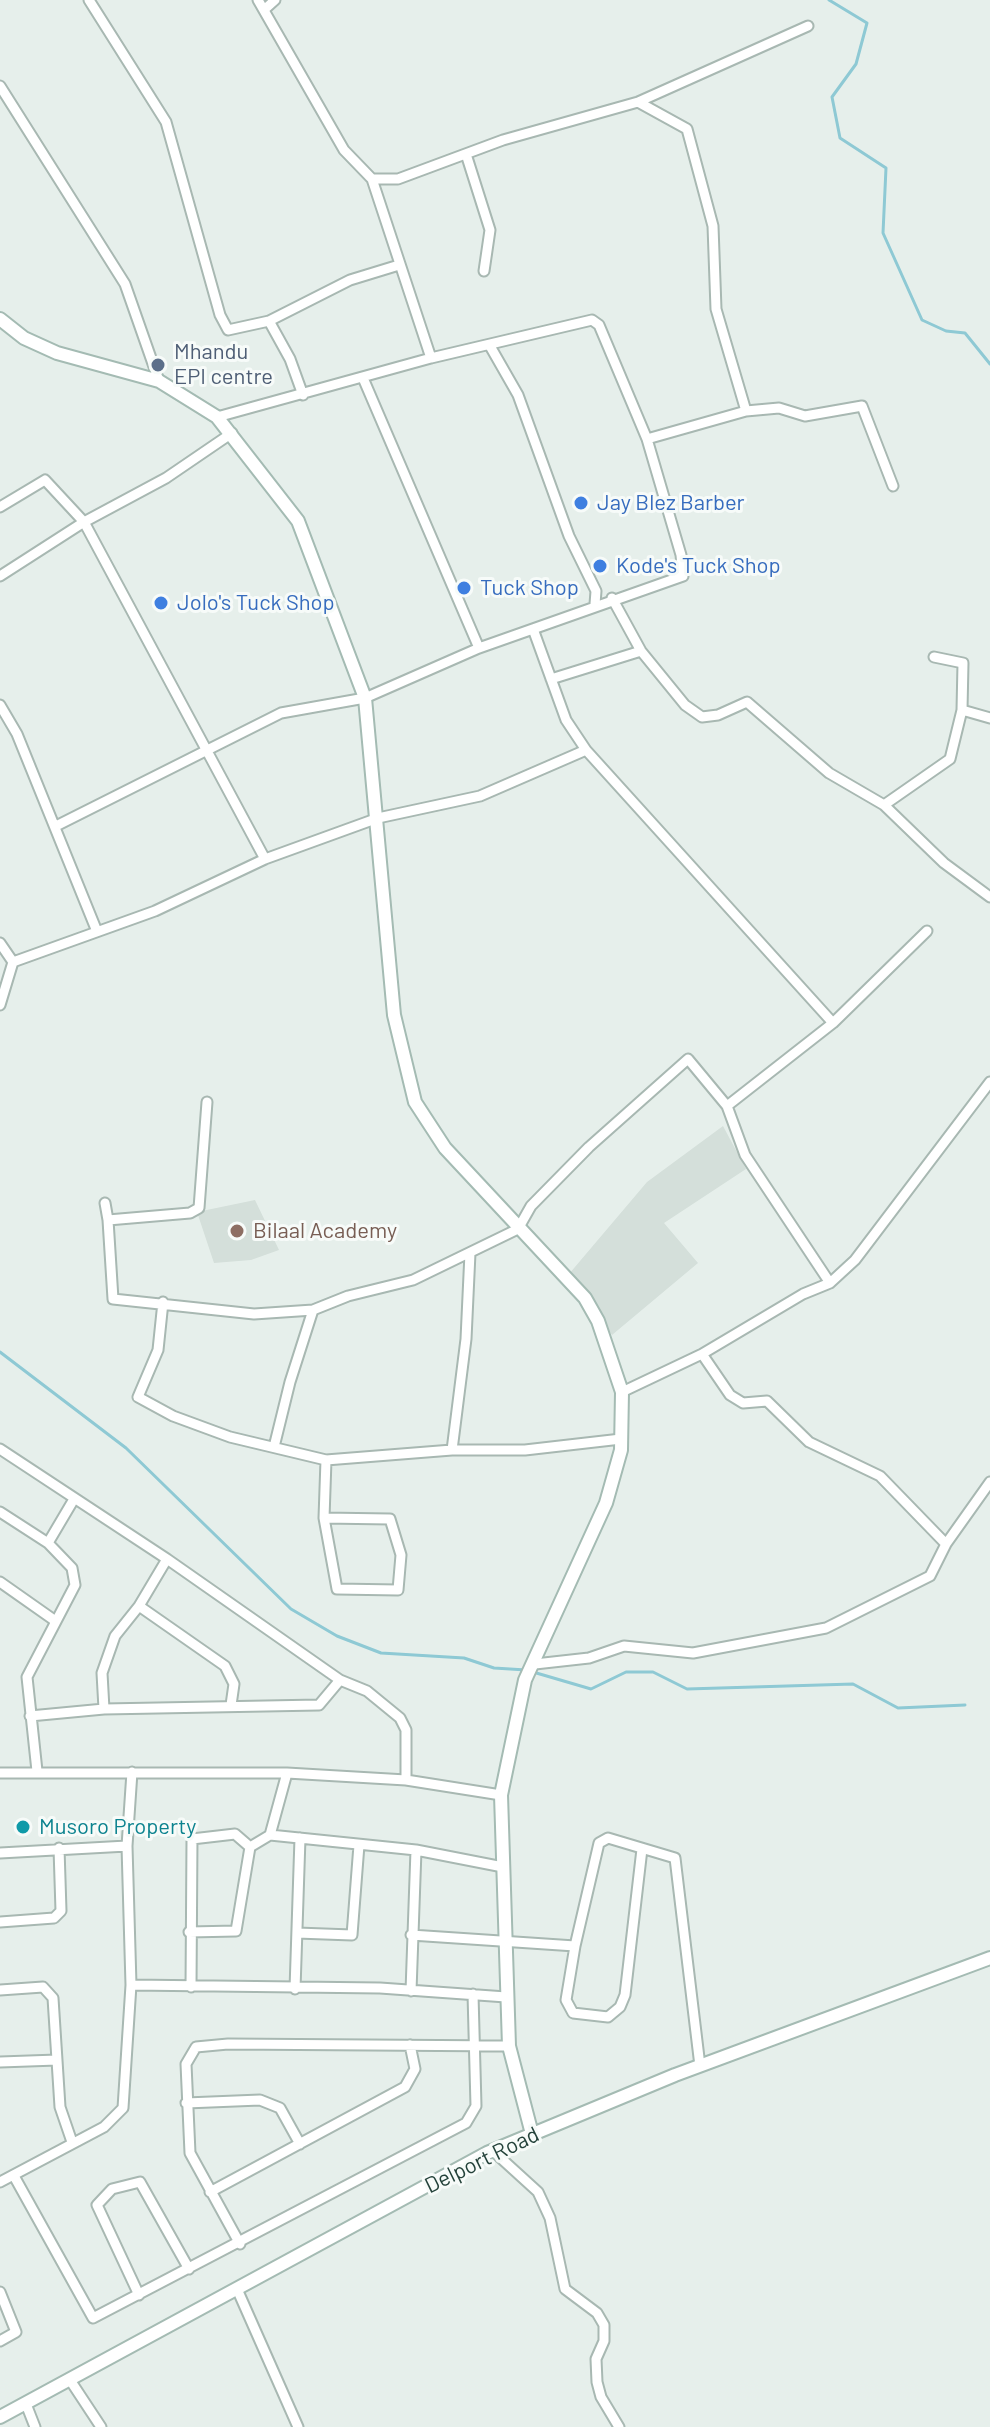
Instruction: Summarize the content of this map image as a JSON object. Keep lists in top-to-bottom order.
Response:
{
  "streets": {
    "street": ["Delport Road"]
  },
  "places": [
    "Mhandu EPI centre",
    "Jay Blez Barber",
    "Kode's Tuck Shop",
    "Tuck Shop",
    "Jolo's Tuck Shop",
    "Bilaal Academy",
    "Musoro Property"
  ]
}
